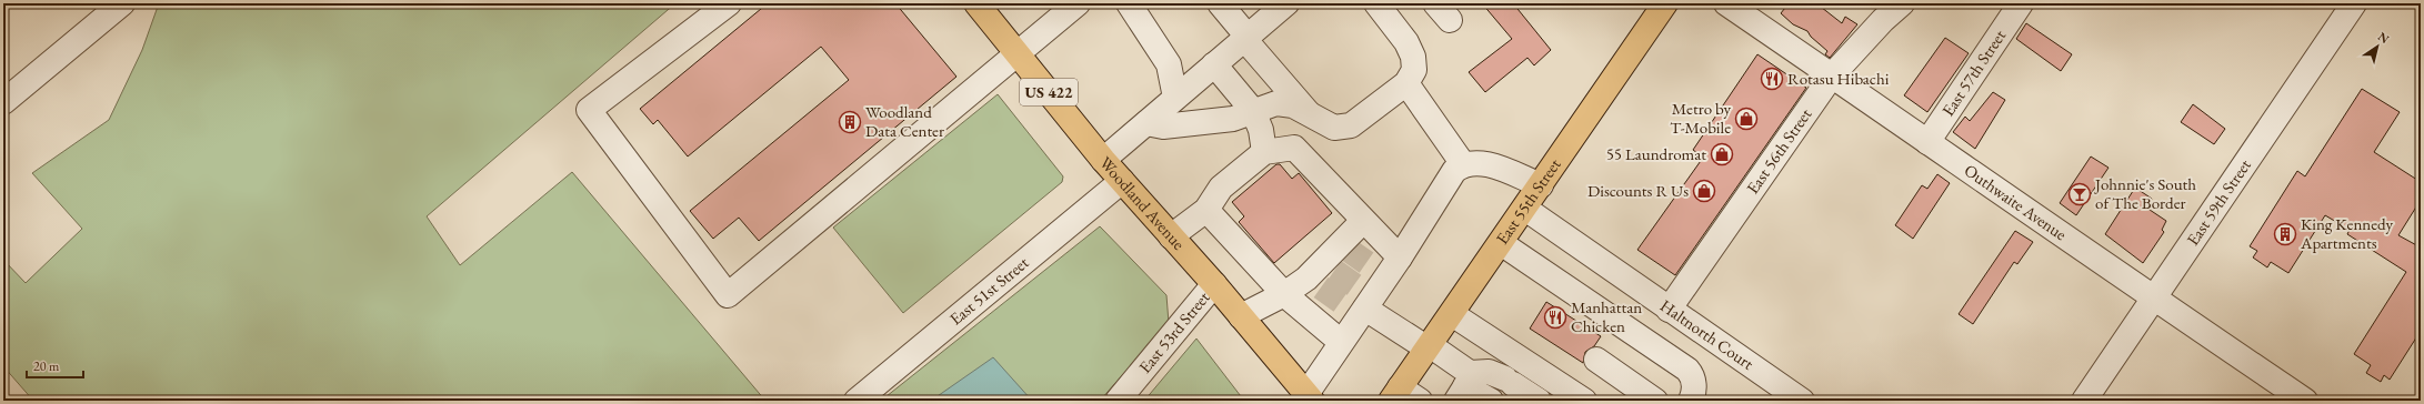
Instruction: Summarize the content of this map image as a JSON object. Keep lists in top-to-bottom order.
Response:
{
  "streets": {
    "main road": ["US 422", "East 55th Street", "Woodland Avenue"],
    "street": [
      "East 57th Street",
      "East 56th Street",
      "Outhwaite Avenue",
      "East 59th Street",
      "East 51st Street",
      "East 53rd Street",
      "Haltnorth Court"
    ]
  },
  "crossings": [
    ["East 57th Street", "Outhwaite Avenue"],
    ["East 56th Street", "Outhwaite Avenue"],
    ["East 56th Street", "Haltnorth Court"],
    ["East 55th Street", "Haltnorth Court"],
    ["Outhwaite Avenue", "East 59th Street"],
    ["Woodland Avenue", "East 51st Street"],
    ["Woodland Avenue", "East 53rd Street"]
  ],
  "places": {
    "restaurant": ["Rotasu Hibachi", "Manhattan Chicken"],
    "shop": ["Metro by T-Mobile", "55 Laundromat", "Discounts R Us"],
    "building": ["Woodland Data Center", "King Kennedy Apartments"],
    "bar": ["Johnnie's South of The Border"]
  },
  "scale_bar": "20 m",
  "north": "top right"
}
